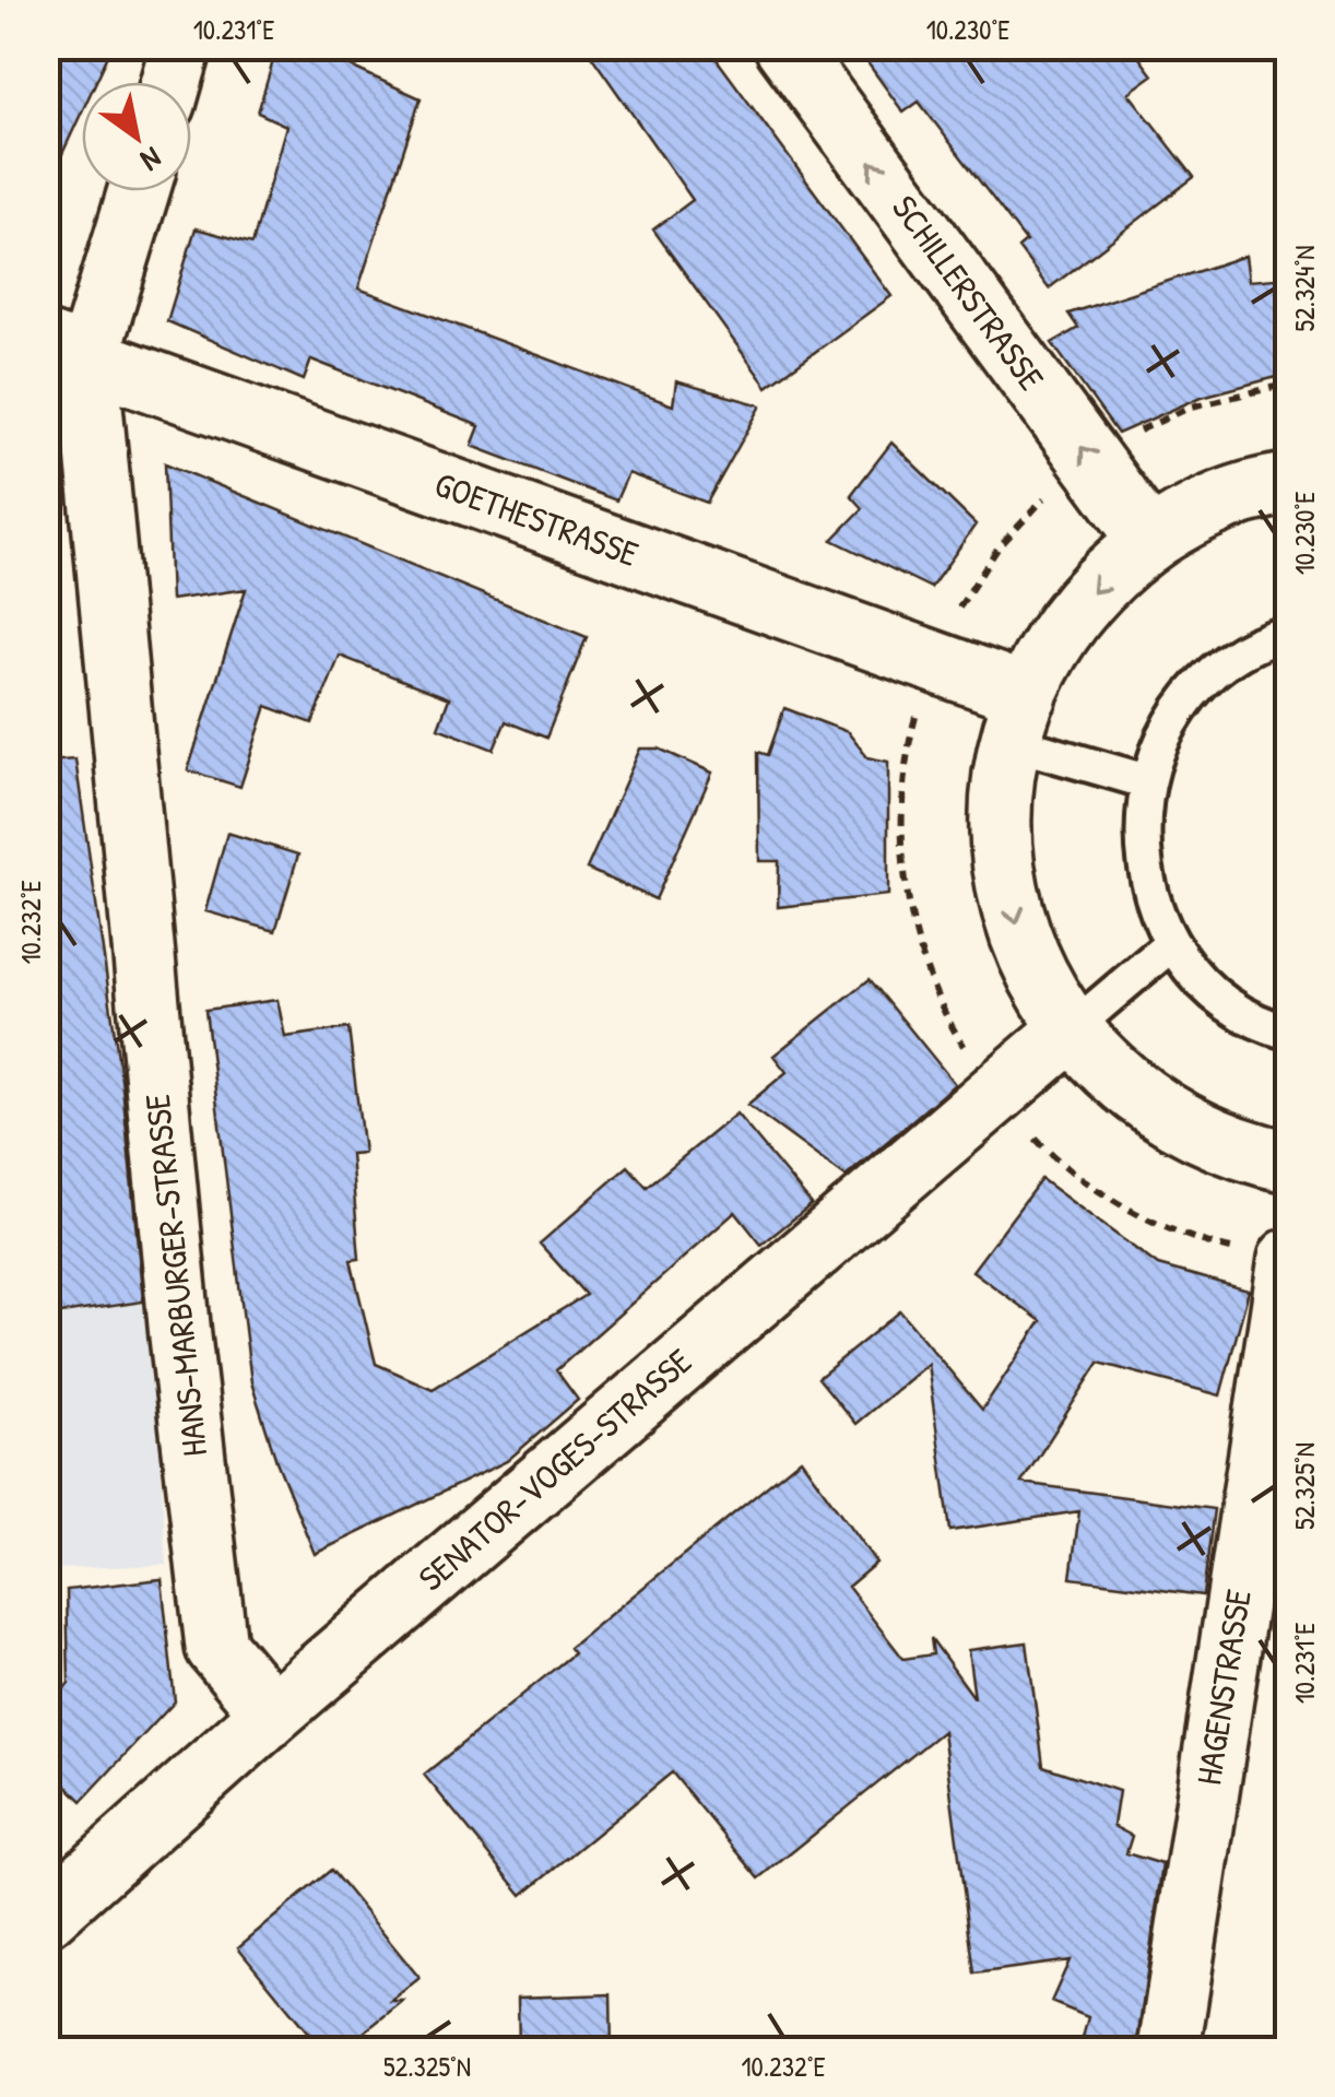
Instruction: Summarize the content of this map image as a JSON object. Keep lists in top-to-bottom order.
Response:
{
  "streets": {
    "street": [
      "SCHILLERSTRASSE",
      "GOETHESTRASSE",
      "HANS-MARBURGER-STRASSE",
      "SENATOR-VOGES-STRASSE",
      "HAGENSTRASSE"
    ]
  },
  "crossings": [
    ["GOETHESTRASSE", "HANS-MARBURGER-STRASSE"],
    ["HANS-MARBURGER-STRASSE", "SENATOR-VOGES-STRASSE"]
  ],
  "one_way": ["SCHILLERSTRASSE"],
  "north": "bottom right",
  "coordinates": [
    "10.231°E",
    "10.230°E",
    "52.324°N",
    "10.232°E",
    "52.325°N"
  ]
}
